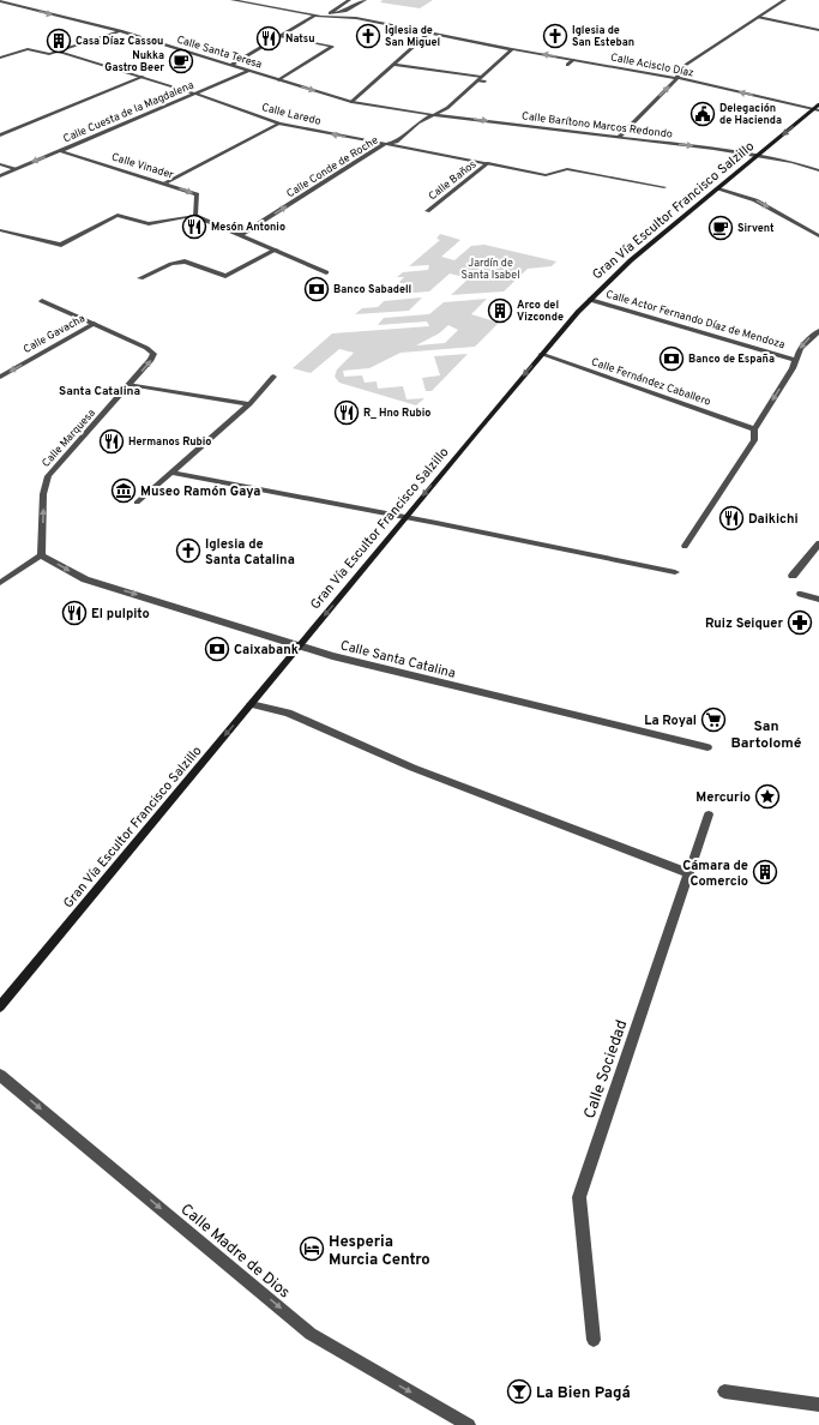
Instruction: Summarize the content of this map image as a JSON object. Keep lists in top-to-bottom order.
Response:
{
  "streets": {
    "main road": ["Gran Vía Escultor Francisco Salzillo"],
    "street": [
      "Calle Santa Teresa",
      "Calle Acisclo Díaz",
      "Calle Cuesta de la Magdalena",
      "Calle Laredo",
      "Calle Barítono Marcos Redondo",
      "Calle Vinader",
      "Calle Conde de Roche",
      "Calle Baños",
      "Calle Actor Fernando Díaz de Mendoza",
      "Calle Gavacha",
      "Calle Fernández Caballero",
      "Calle Marquesa",
      "Calle Santa Catalina",
      "Calle Sociedad",
      "Calle Madre de Dios"
    ]
  },
  "crossings": [
    ["Calle Santa Teresa", "Calle Cuesta de la Magdalena"],
    ["Calle Santa Teresa", "Calle Barítono Marcos Redondo"],
    ["Calle Santa Teresa", "Calle Conde de Roche"],
    ["Calle Acisclo Díaz", "Calle Conde de Roche"],
    ["Calle Acisclo Díaz", "Gran Vía Escultor Francisco Salzillo"],
    ["Calle Cuesta de la Magdalena", "Calle Laredo"],
    ["Calle Cuesta de la Magdalena", "Calle Vinader"],
    ["Calle Laredo", "Calle Conde de Roche"],
    ["Calle Laredo", "Calle Baños"],
    ["Calle Barítono Marcos Redondo", "Calle Conde de Roche"],
    ["Calle Barítono Marcos Redondo", "Gran Vía Escultor Francisco Salzillo"],
    ["Gran Vía Escultor Francisco Salzillo", "Calle Actor Fernando Díaz de Mendoza"],
    ["Gran Vía Escultor Francisco Salzillo", "Calle Fernández Caballero"],
    ["Gran Vía Escultor Francisco Salzillo", "Calle Santa Catalina"],
    ["Calle Gavacha", "Calle Marquesa"],
    ["Calle Marquesa", "Calle Santa Catalina"]
  ],
  "one_way": [
    "Calle Barítono Marcos Redondo",
    "Gran Vía Escultor Francisco Salzillo",
    "Calle Gavacha",
    "Calle Marquesa",
    "Calle Santa Catalina",
    "Calle Madre de Dios"
  ],
  "districts": ["Santa Catalina", "San Bartolomé"],
  "parks": ["Jardín de Santa Isabel"],
  "places": {
    "church": ["Iglesia de San Miguel", "Iglesia de San Esteban", "Iglesia de Santa Catalina"],
    "restaurant": [
      "Natsu",
      "Mesón Antonio",
      "R_ Hno Rubio",
      "Hermanos Rubio",
      "Daikichi",
      "El pulpito"
    ],
    "building": ["Casa Díaz Cassou", "Arco del Vizconde", "Cámara de Comercio"],
    "cafe": ["Nukka Gastro Beer", "Sirvent"],
    "public building": ["Delegación de Hacienda"],
    "bank": ["Banco Sabadell", "Banco de España", "Caixabank"],
    "museum": ["Museo Ramón Gaya"],
    "pharmacy": ["Ruiz Seiquer"],
    "supermarket": ["La Royal"],
    "place": ["Mercurio"],
    "hotel": ["Hesperia Murcia Centro"],
    "bar": ["La Bien Pagá"]
  }
}
